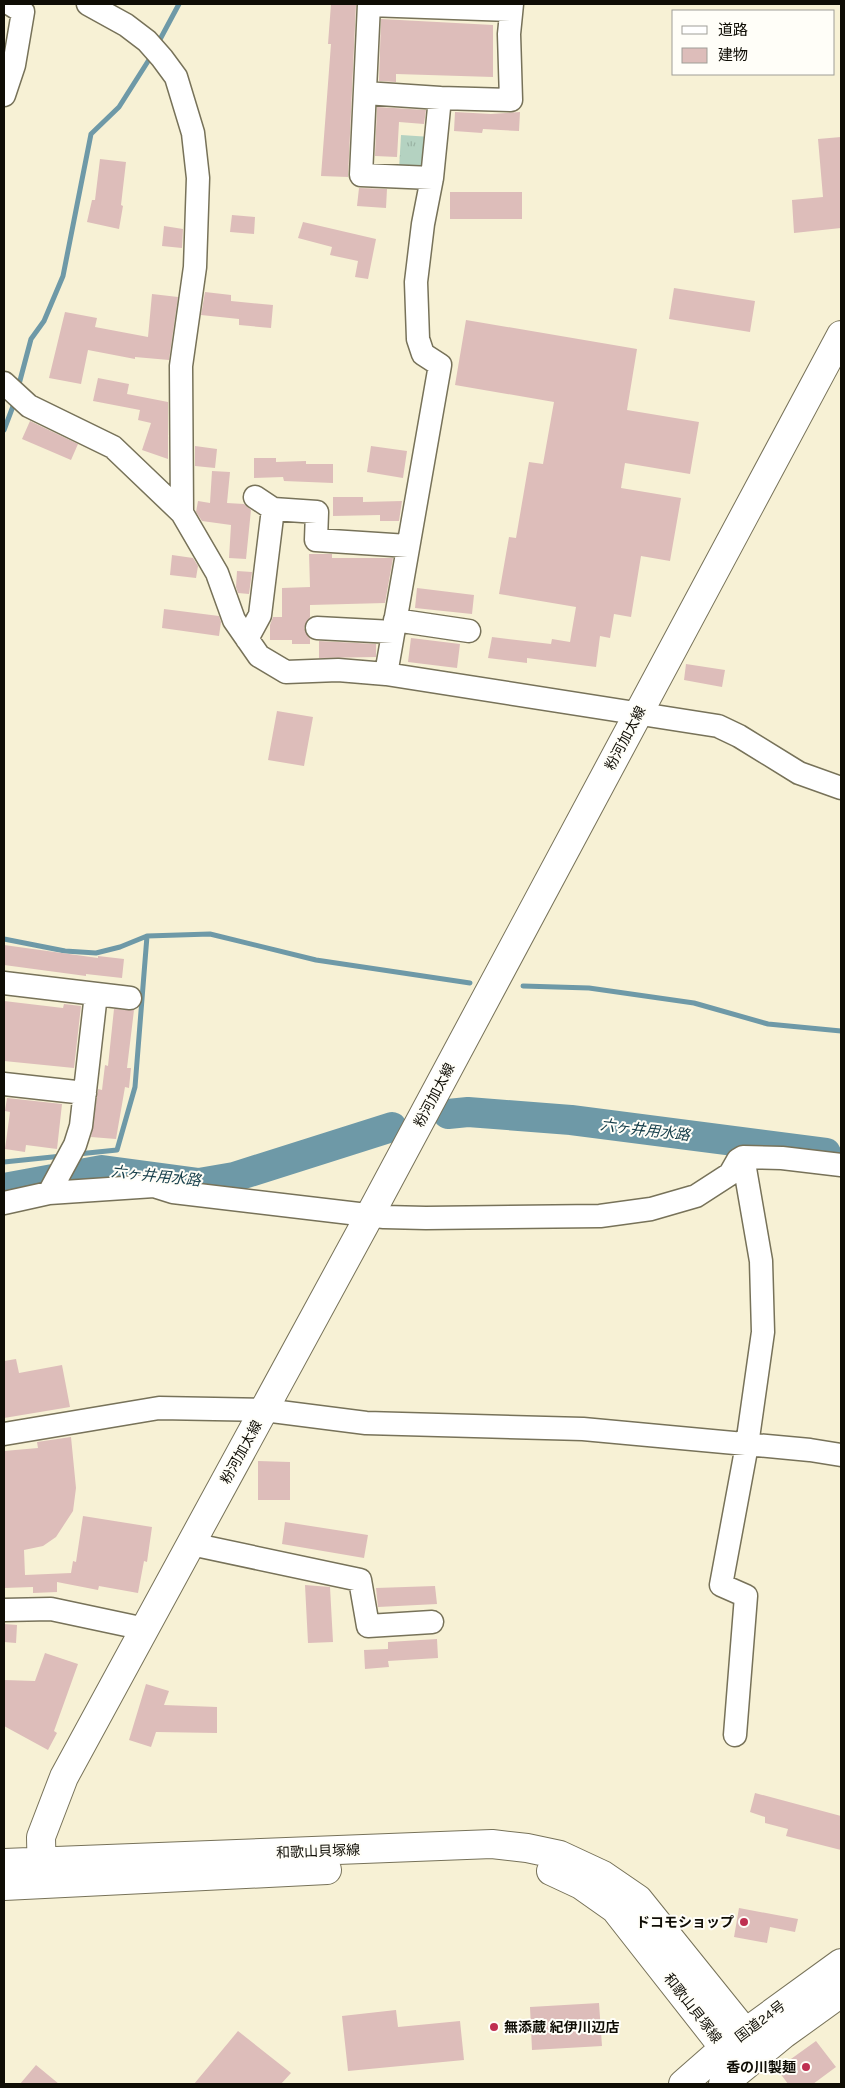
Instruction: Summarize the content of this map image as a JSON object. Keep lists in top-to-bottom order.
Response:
{
  "streets": {
    "main road": ["粉河加太線", "和歌山貝塚線", "国道24号"]
  },
  "crossings": [
    ["粉河加太線", "和歌山貝塚線"],
    ["和歌山貝塚線", "国道24号"]
  ],
  "water": ["六ヶ井用水路"],
  "places": ["ドコモショップ", "無添蔵 紀伊川辺店", "香の川製麺"],
  "legend": ["道路", "建物"]
}
